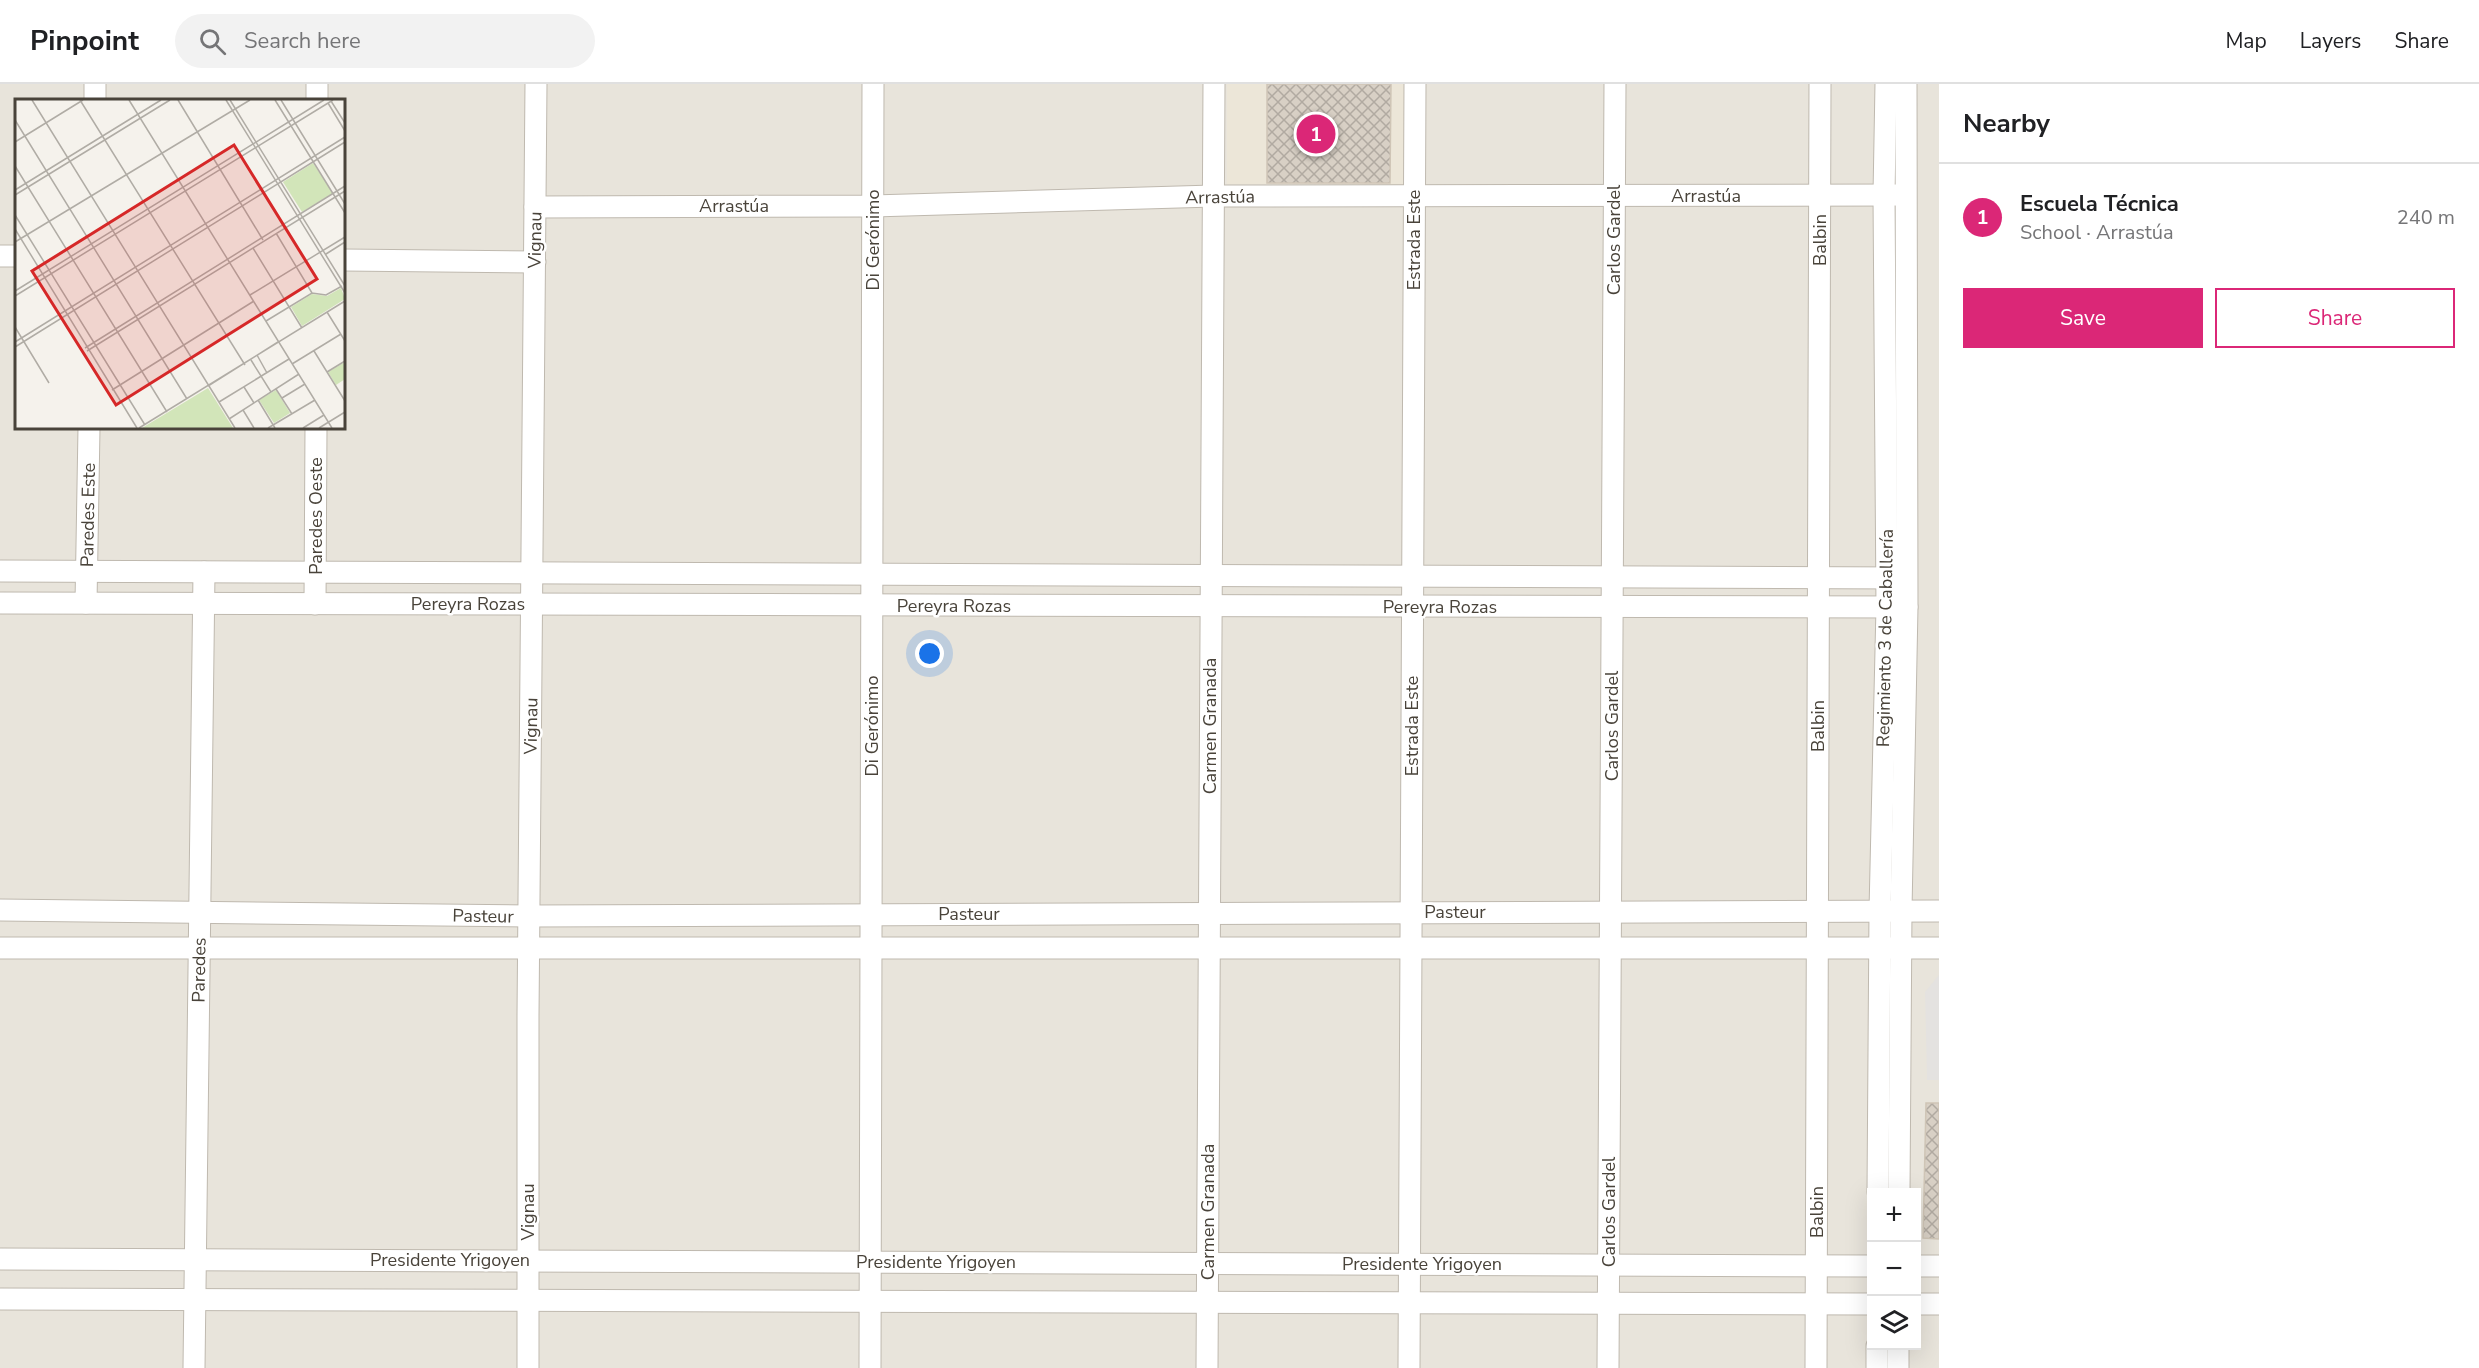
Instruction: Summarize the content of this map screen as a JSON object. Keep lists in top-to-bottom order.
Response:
{
  "streets": {
    "street": [
      "Arrastúa",
      "Vignau",
      "Di Gerónimo",
      "Estrada Este",
      "Carlos Gardel",
      "Balbin",
      "Paredes Este",
      "Paredes Oeste",
      "Pereyra Rozas",
      "Regimiento 3 de Caballería",
      "Carmen Granada",
      "Pasteur",
      "Paredes",
      "Presidente Yrigoyen"
    ]
  },
  "crossings": [
    ["Arrastúa", "Vignau"],
    ["Arrastúa", "Di Gerónimo"],
    ["Arrastúa", "Estrada Este"],
    ["Arrastúa", "Carlos Gardel"],
    ["Arrastúa", "Balbin"],
    ["Arrastúa", "Regimiento 3 de Caballería"],
    ["Arrastúa", "Carmen Granada"],
    ["Vignau", "Pereyra Rozas"],
    ["Vignau", "Pasteur"],
    ["Vignau", "Presidente Yrigoyen"],
    ["Di Gerónimo", "Pereyra Rozas"],
    ["Di Gerónimo", "Pasteur"],
    ["Di Gerónimo", "Presidente Yrigoyen"],
    ["Estrada Este", "Pereyra Rozas"],
    ["Estrada Este", "Pasteur"],
    ["Estrada Este", "Presidente Yrigoyen"],
    ["Carlos Gardel", "Pereyra Rozas"],
    ["Carlos Gardel", "Pasteur"],
    ["Carlos Gardel", "Presidente Yrigoyen"],
    ["Balbin", "Pereyra Rozas"],
    ["Balbin", "Pasteur"],
    ["Balbin", "Presidente Yrigoyen"],
    ["Paredes Este", "Pereyra Rozas"],
    ["Paredes Oeste", "Pereyra Rozas"],
    ["Pereyra Rozas", "Regimiento 3 de Caballería"],
    ["Pereyra Rozas", "Carmen Granada"],
    ["Pereyra Rozas", "Paredes"],
    ["Regimiento 3 de Caballería", "Pasteur"],
    ["Carmen Granada", "Pasteur"],
    ["Carmen Granada", "Presidente Yrigoyen"],
    ["Pasteur", "Paredes"],
    ["Paredes", "Presidente Yrigoyen"]
  ],
  "page": {
    "header": "Pinpoint",
    "search": "Search here",
    "nav": ["Map", "Layers", "Share"],
    "heading": "Nearby",
    "pins": "1",
    "list": [
      {
        "mark": "1",
        "name": "Escuela Técnica",
        "note": "School · Arrastúa",
        "value": "240 m"
      }
    ],
    "buttons": ["Save", "Share"],
    "map_buttons": ["+", "−"]
  }
}
